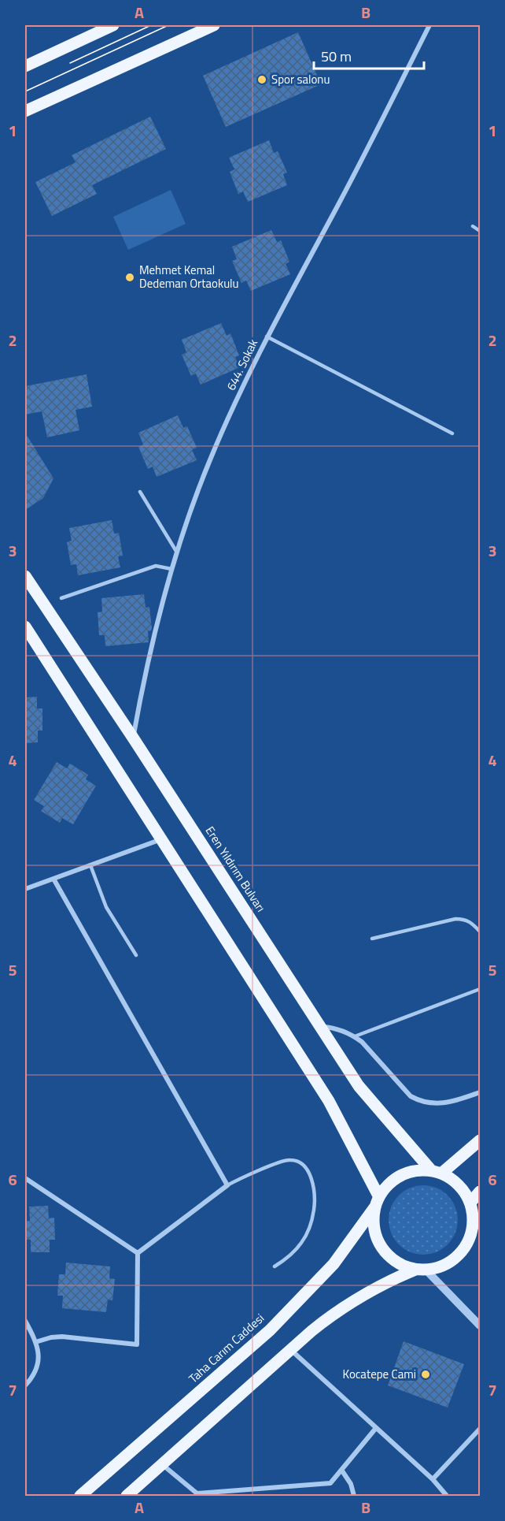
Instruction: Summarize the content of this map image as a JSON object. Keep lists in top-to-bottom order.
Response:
{
  "streets": {
    "main road": ["Eren Yıldırım Bulvarı", "Taha Carım Caddesi"],
    "street": ["644. Sokak"]
  },
  "crossings": [
    ["644. Sokak", "Eren Yıldırım Bulvarı"],
    ["Eren Yıldırım Bulvarı", "Taha Carım Caddesi"]
  ],
  "places": ["Spor salonu", "Mehmet Kemal Dedeman Ortaokulu", "Kocatepe Cami"],
  "scale_bar": "50 m",
  "grid": {
    "columns": ["A", "B"],
    "rows": [
      "1",
      "2",
      "3",
      "4",
      "5",
      "6",
      "7"
    ]
  }
}
